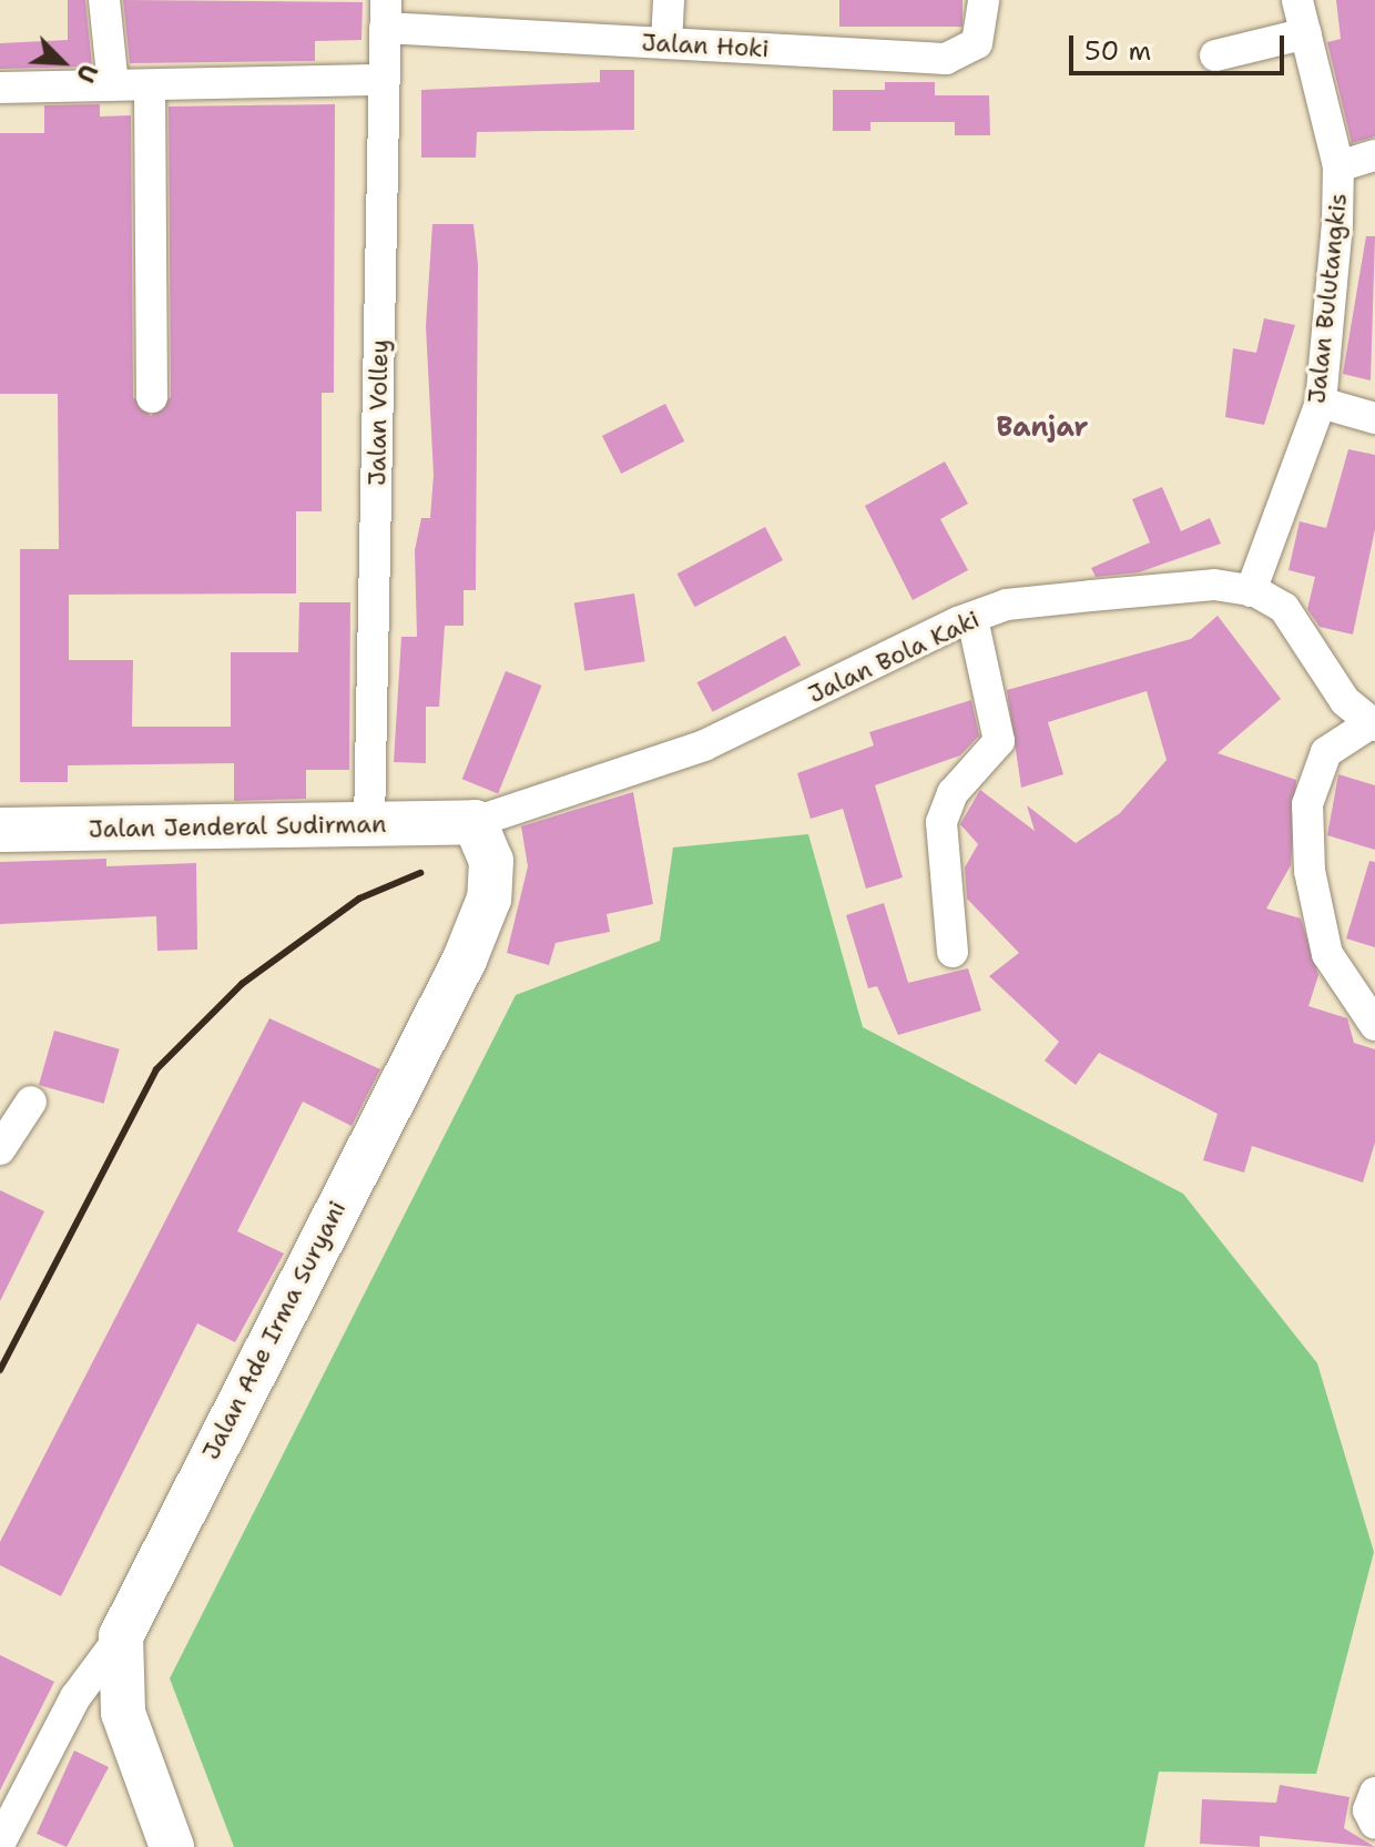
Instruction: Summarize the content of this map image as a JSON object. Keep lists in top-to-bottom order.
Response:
{
  "streets": {
    "main road": ["Jalan Jenderal Sudirman", "Jalan Ade Irma Suryani"],
    "street": [
      "Jalan Hoki",
      "Jalan Bulutangkis",
      "Jalan Volley",
      "Jalan Bola Kaki"
    ]
  },
  "crossings": [
    ["Jalan Hoki", "Jalan Volley"],
    ["Jalan Bulutangkis", "Jalan Bola Kaki"],
    ["Jalan Volley", "Jalan Jenderal Sudirman"],
    ["Jalan Bola Kaki", "Jalan Jenderal Sudirman"],
    ["Jalan Bola Kaki", "Jalan Ade Irma Suryani"],
    ["Jalan Jenderal Sudirman", "Jalan Ade Irma Suryani"]
  ],
  "districts": ["Banjar"],
  "scale_bar": "50 m",
  "north": "bottom right"
}
